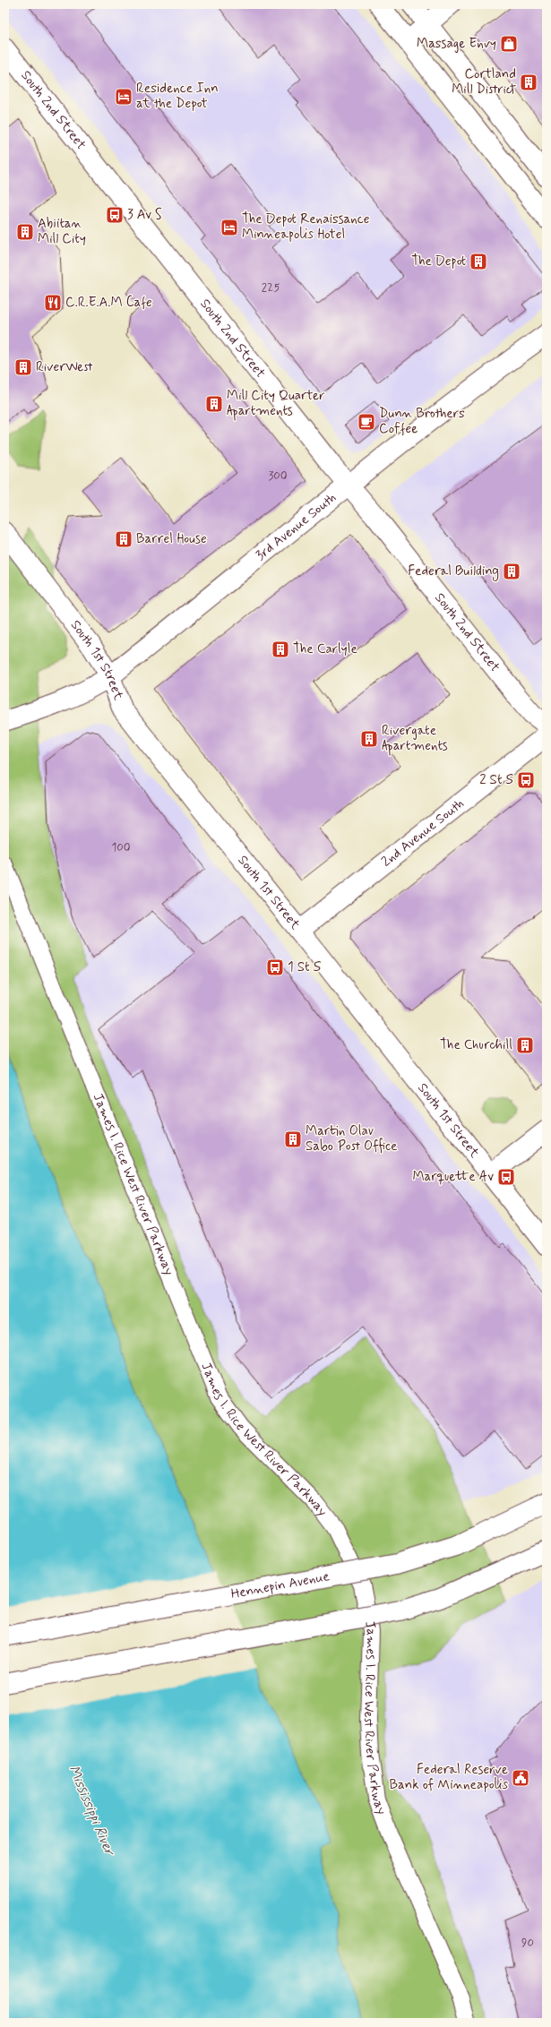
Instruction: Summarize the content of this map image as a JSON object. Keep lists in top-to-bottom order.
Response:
{
  "streets": {
    "main road": [
      "South 2nd Street",
      "3rd Avenue South",
      "South 1st Street",
      "2nd Avenue South",
      "Hennepin Avenue"
    ],
    "street": ["James I. Rice West River Parkway"]
  },
  "crossings": [
    ["South 2nd Street", "3rd Avenue South"],
    ["3rd Avenue South", "South 1st Street"],
    ["South 1st Street", "2nd Avenue South"]
  ],
  "water": ["Mississippi River"],
  "places": {
    "shop": ["Massage Envy"],
    "building": [
      "Cortland Mill District",
      "Abiitan Mill City",
      "The Depot",
      "RiverWest",
      "Mill City Quarter Apartments",
      "Barrel House",
      "Federal Building",
      "The Carlyle",
      "Rivergate Apartments",
      "The Churchill",
      "Martin Olav Sabo Post Office"
    ],
    "hotel": ["Residence Inn at the Depot", "The Depot Renaissance Minneapolis Hotel"],
    "bus stop": [
      "3 Av S",
      "2 St S",
      "1 St S",
      "Marquette Av"
    ],
    "restaurant": ["C.R.E.A.M Cafe"],
    "cafe": ["Dunn Brothers Coffee"],
    "public building": ["Federal Reserve Bank of Minneapolis"]
  },
  "house_numbers": [
    "225",
    "300",
    "100",
    "90"
  ]
}
